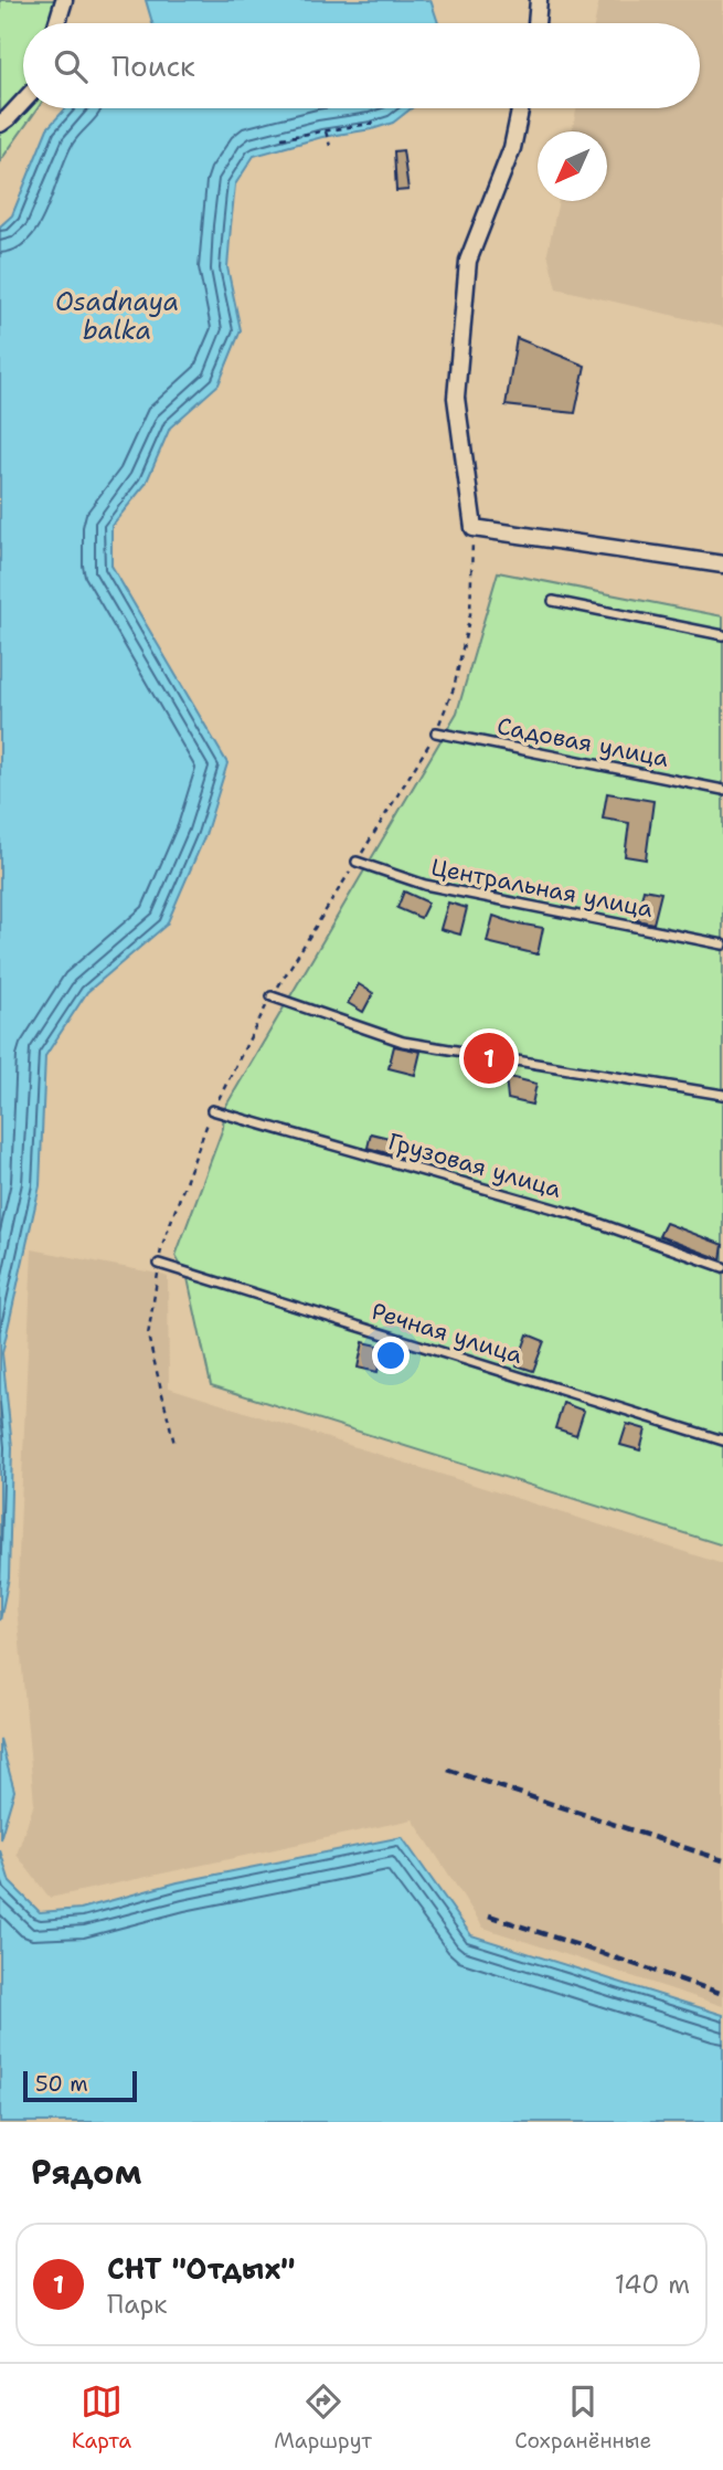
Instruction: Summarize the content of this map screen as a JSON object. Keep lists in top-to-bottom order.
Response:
{
  "streets": {
    "lane": [
      "Садовая улица",
      "Центральная улица",
      "Грузовая улица",
      "Речная улица"
    ]
  },
  "water": ["Osadnaya balka"],
  "scale_bar": "50 m",
  "north": "bottom left",
  "page": {
    "search": "Поиск",
    "pins": "1",
    "scale": "50 m",
    "heading": "Рядом",
    "list": [
      {
        "mark": "1",
        "name": "СНТ \"Отдых\"",
        "note": "Парк",
        "value": "140 m"
      }
    ],
    "nav": ["Карта", "Маршрут", "Сохранённые"]
  }
}
